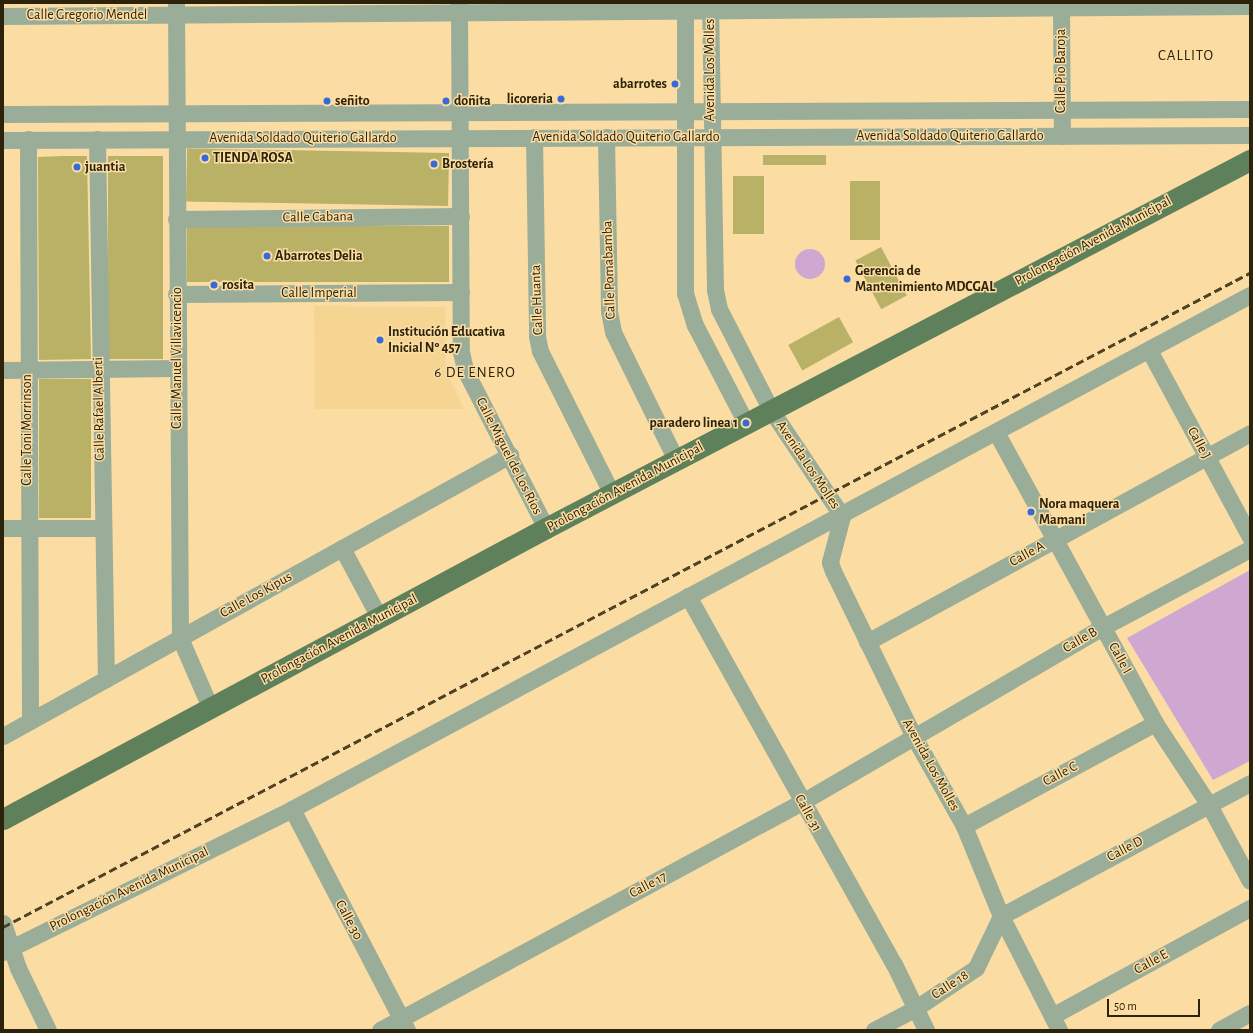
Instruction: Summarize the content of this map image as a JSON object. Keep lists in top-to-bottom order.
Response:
{
  "streets": {
    "main road": ["Prolongación Avenida Municipal"],
    "street": [
      "Calle Gregorio Mendel",
      "Avenida Los Molles",
      "Calle Pio Baroja",
      "Avenida Soldado Quiterio Gallardo",
      "Calle Cabana",
      "Calle Pomabamba",
      "Calle Imperial",
      "Calle Huanta",
      "Calle Manuel Villavicencio",
      "Calle Rafael Alberti",
      "Calle Toni Morrinson",
      "Calle J",
      "Calle Miguel de Los Ríos",
      "Calle A",
      "Calle Los Kipus",
      "Calle B",
      "Calle I",
      "Calle C",
      "Calle 31",
      "Calle D",
      "Calle 17",
      "Calle 30",
      "Calle E",
      "Calle 18"
    ]
  },
  "crossings": [
    ["Calle Gregorio Mendel", "Avenida Los Molles"],
    ["Calle Gregorio Mendel", "Calle Pio Baroja"],
    ["Calle Gregorio Mendel", "Calle Manuel Villavicencio"],
    ["Calle Gregorio Mendel", "Calle Miguel de Los Ríos"],
    ["Avenida Los Molles", "Avenida Soldado Quiterio Gallardo"],
    ["Avenida Los Molles", "Prolongación Avenida Municipal"],
    ["Avenida Los Molles", "Calle A"],
    ["Avenida Los Molles", "Calle B"],
    ["Avenida Los Molles", "Calle C"],
    ["Avenida Los Molles", "Calle D"],
    ["Avenida Los Molles", "Calle 17"],
    ["Avenida Los Molles", "Calle E"],
    ["Avenida Los Molles", "Calle 18"],
    ["Calle Pio Baroja", "Avenida Soldado Quiterio Gallardo"],
    ["Avenida Soldado Quiterio Gallardo", "Calle Pomabamba"],
    ["Avenida Soldado Quiterio Gallardo", "Calle Huanta"],
    ["Avenida Soldado Quiterio Gallardo", "Calle Manuel Villavicencio"],
    ["Avenida Soldado Quiterio Gallardo", "Calle Rafael Alberti"],
    ["Avenida Soldado Quiterio Gallardo", "Calle Toni Morrinson"],
    ["Avenida Soldado Quiterio Gallardo", "Calle Miguel de Los Ríos"],
    ["Calle Cabana", "Calle Manuel Villavicencio"],
    ["Calle Cabana", "Calle Miguel de Los Ríos"],
    ["Prolongación Avenida Municipal", "Calle Pomabamba"],
    ["Prolongación Avenida Municipal", "Calle Huanta"],
    ["Prolongación Avenida Municipal", "Calle Manuel Villavicencio"],
    ["Prolongación Avenida Municipal", "Calle J"],
    ["Prolongación Avenida Municipal", "Calle Miguel de Los Ríos"],
    ["Prolongación Avenida Municipal", "Calle I"],
    ["Prolongación Avenida Municipal", "Calle 31"],
    ["Prolongación Avenida Municipal", "Calle 30"],
    ["Calle Imperial", "Calle Manuel Villavicencio"],
    ["Calle Imperial", "Calle Miguel de Los Ríos"],
    ["Calle Manuel Villavicencio", "Calle Los Kipus"],
    ["Calle Rafael Alberti", "Calle Los Kipus"],
    ["Calle Toni Morrinson", "Calle Los Kipus"],
    ["Calle J", "Calle A"],
    ["Calle Miguel de Los Ríos", "Calle Los Kipus"],
    ["Calle A", "Calle I"],
    ["Calle B", "Calle I"],
    ["Calle B", "Calle 17"],
    ["Calle I", "Calle C"],
    ["Calle I", "Calle D"],
    ["Calle 31", "Calle 17"],
    ["Calle 31", "Calle 18"],
    ["Calle D", "Calle 18"],
    ["Calle 17", "Calle 30"]
  ],
  "districts": ["CALLITO", "6 DE ENERO"],
  "places": [
    "abarrotes",
    "licoreria",
    "señito",
    "doñita",
    "TIENDA ROSA",
    "Brostería",
    "juantia",
    "Abarrotes Delia",
    "Gerencia de Mantenimiento MDCGAL",
    "rosita",
    "Institución Educativa Inicial Nº 457",
    "paradero linea 1",
    "Nora maquera Mamani"
  ],
  "scale_bar": "50 m"
}
